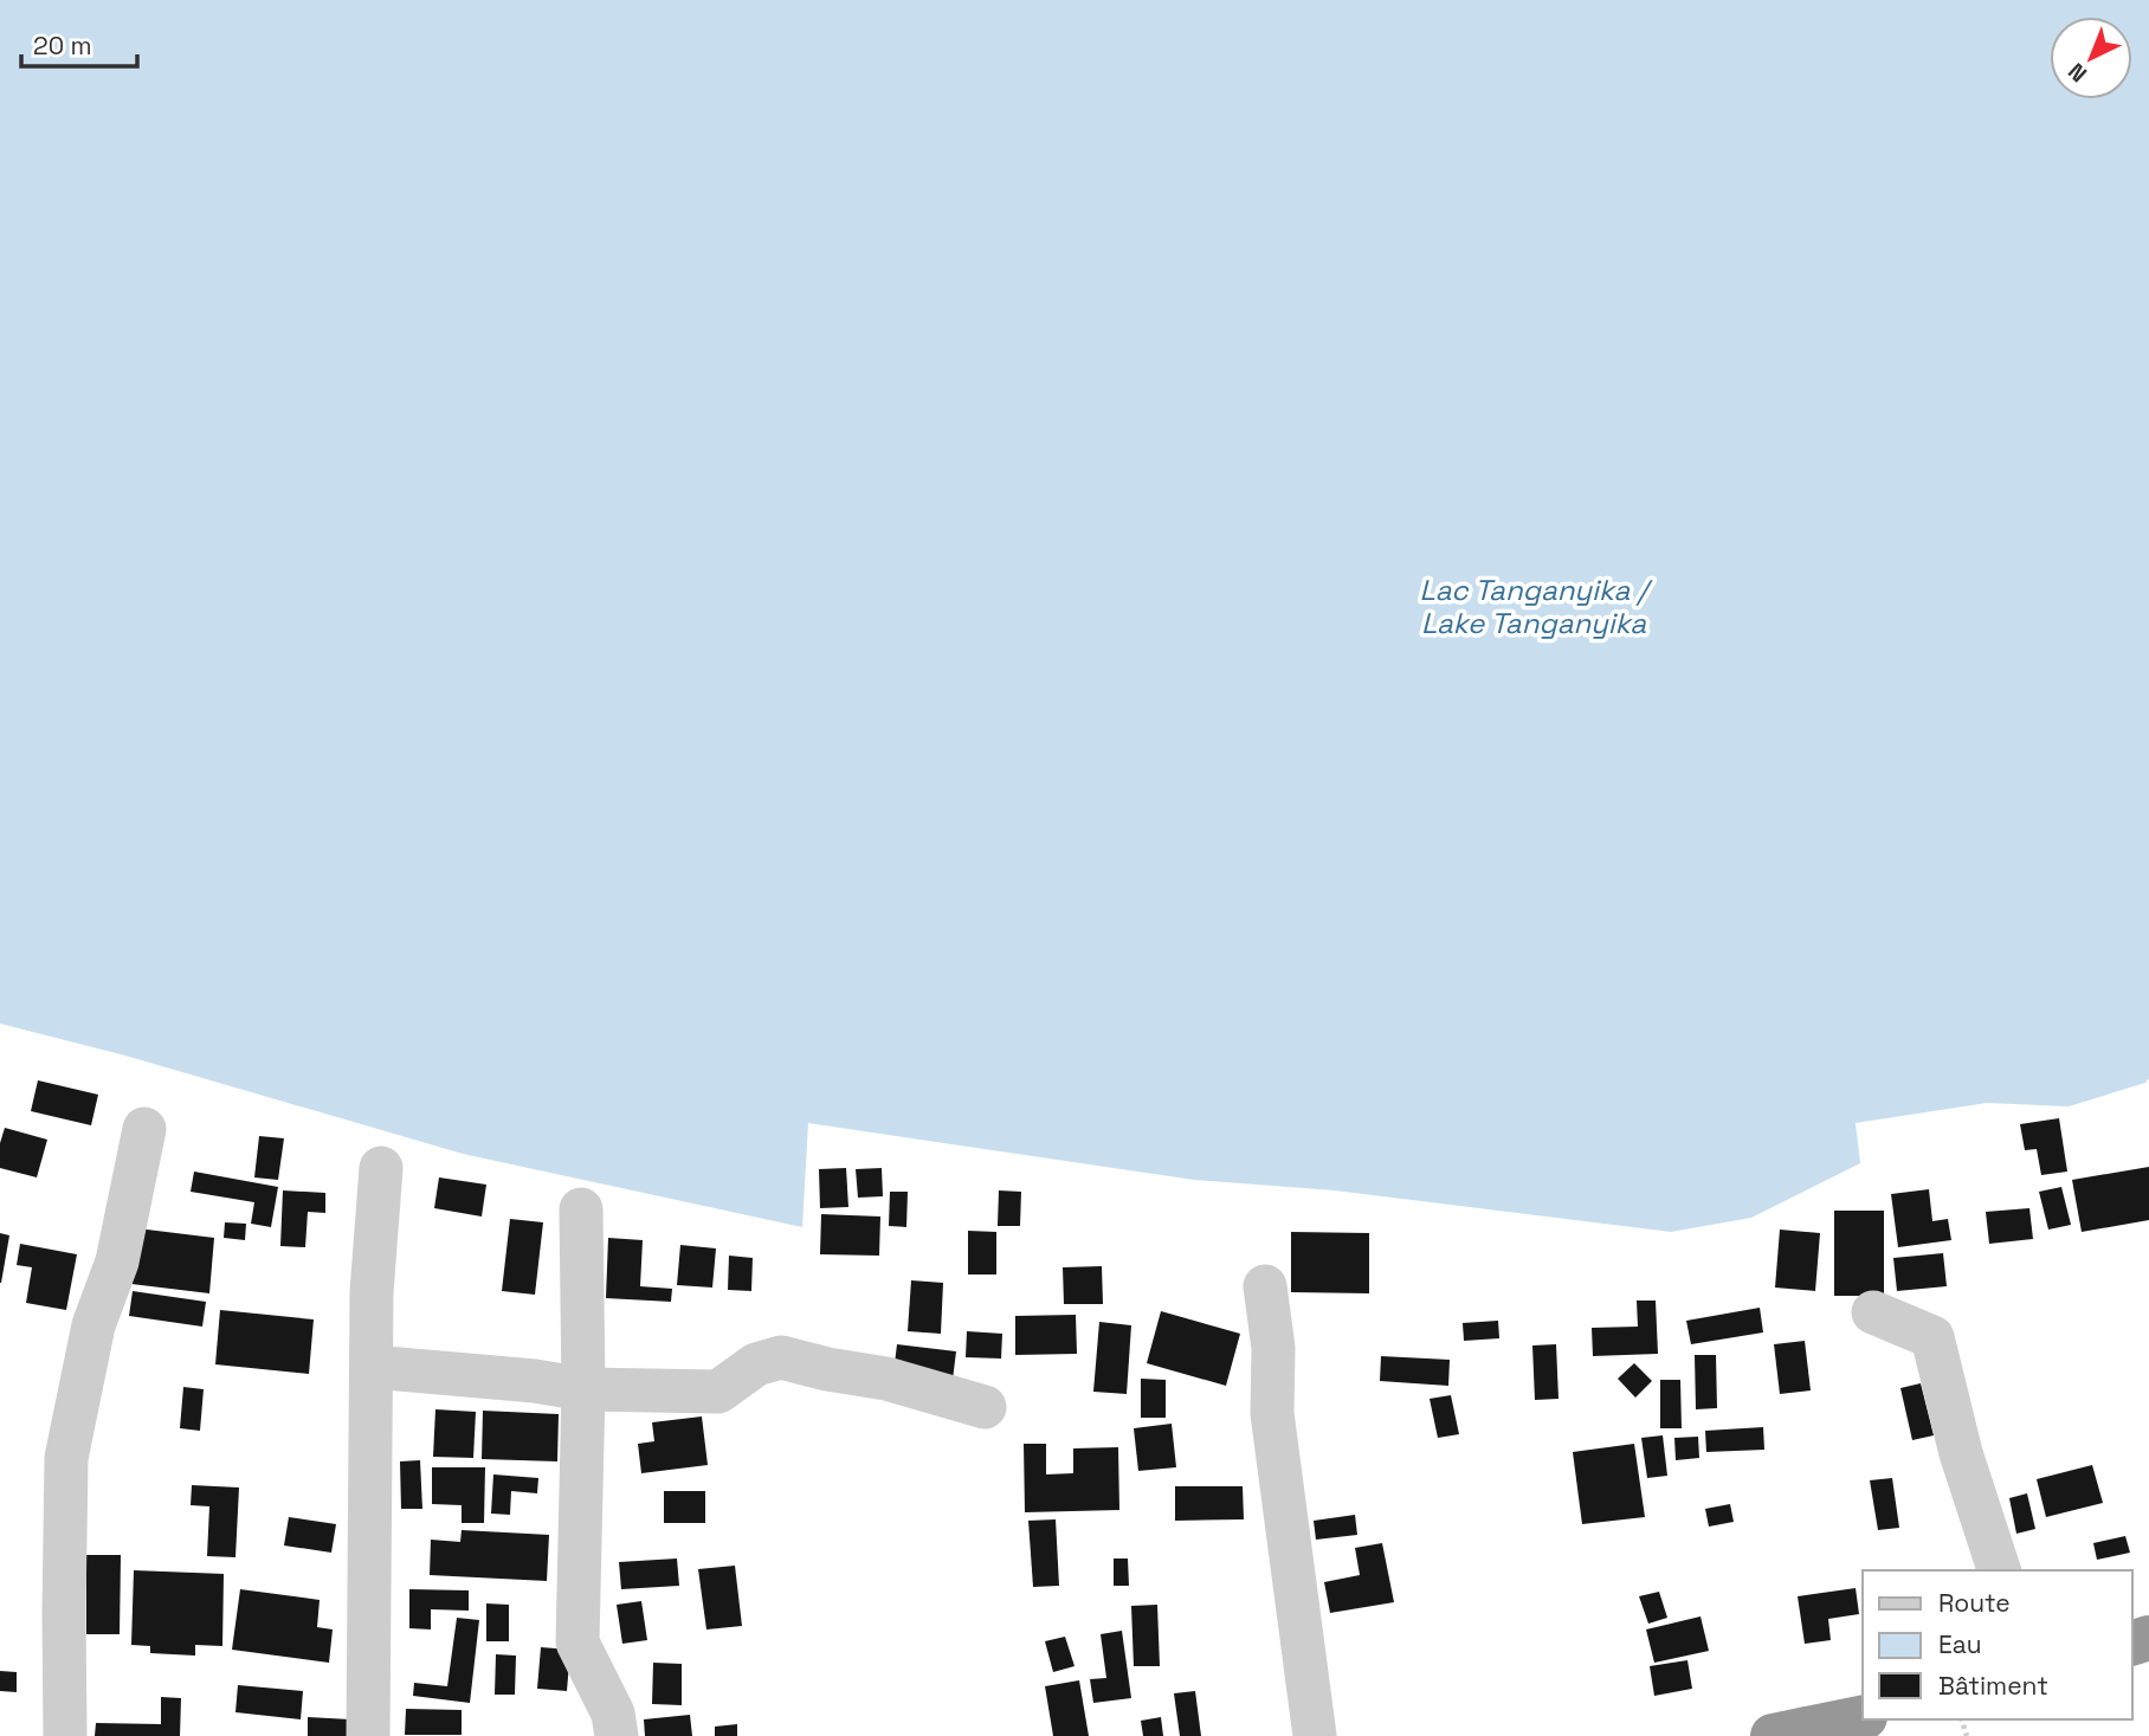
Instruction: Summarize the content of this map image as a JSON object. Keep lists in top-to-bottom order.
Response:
{
  "water": ["Lac Tanganyika / Lake Tanganyika"],
  "legend": ["Route", "Eau", "Bâtiment"],
  "scale_bar": "20 m",
  "north": "bottom left"
}
